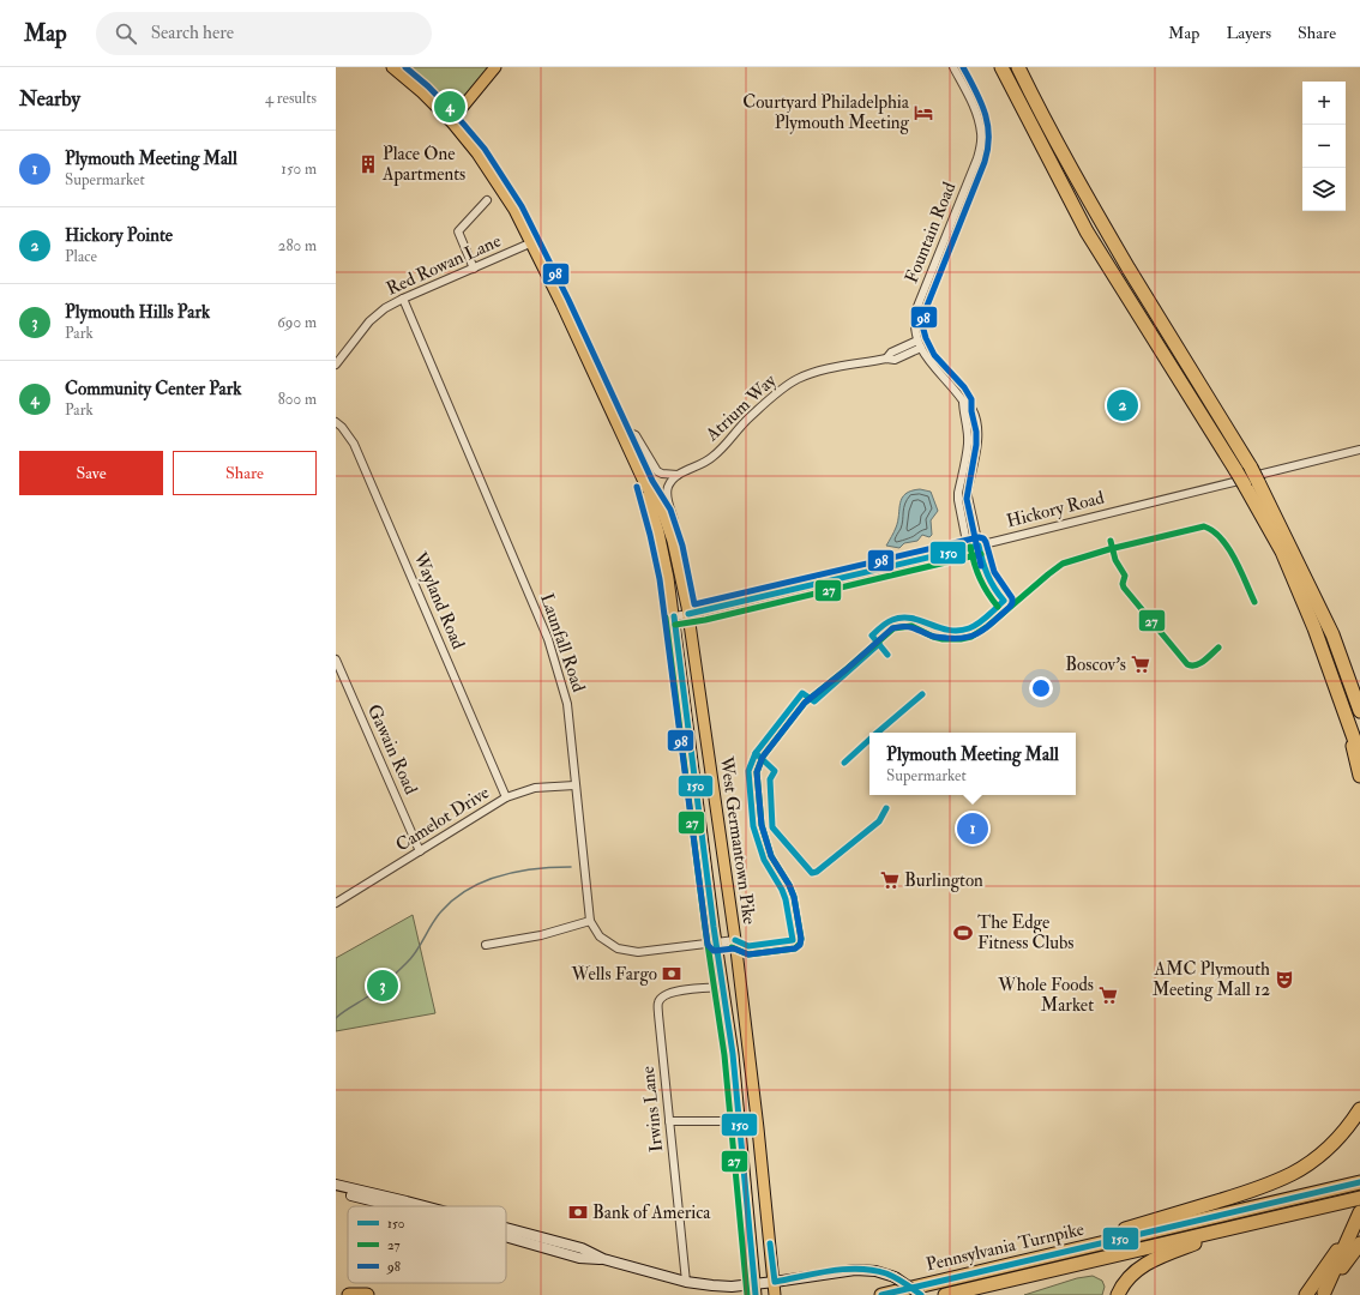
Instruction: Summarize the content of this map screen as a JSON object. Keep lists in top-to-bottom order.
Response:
{
  "streets": {
    "highway": ["Pennsylvania Turnpike"],
    "main road": ["West Germantown Pike"],
    "street": [
      "Fountain Road",
      "Red Rowan Lane",
      "Atrium Way",
      "Hickory Road",
      "Wayland Road",
      "Launfall Road",
      "Gawain Road",
      "Camelot Drive",
      "Irwins Lane"
    ]
  },
  "crossings": [
    ["Fountain Road", "Atrium Way"],
    ["Fountain Road", "Hickory Road"],
    ["Red Rowan Lane", "Launfall Road"],
    ["Red Rowan Lane", "West Germantown Pike"],
    ["Hickory Road", "West Germantown Pike"],
    ["Wayland Road", "Camelot Drive"],
    ["Launfall Road", "Camelot Drive"],
    ["Gawain Road", "Camelot Drive"],
    ["West Germantown Pike", "Irwins Lane"]
  ],
  "places": {
    "hotel": ["Courtyard Philadelphia Plymouth Meeting"],
    "building": ["Place One Apartments"],
    "supermarket": ["Boscov's", "Burlington", "Whole Foods Market"],
    "sports": ["The Edge Fitness Clubs"],
    "bank": ["Wells Fargo", "Bank of America"],
    "theatre": ["AMC Plymouth Meeting Mall 12"]
  },
  "lines": ["transit line 98", "transit line 27", "transit line 150"],
  "legend": ["150", "27", "98"],
  "page": {
    "header": "Map",
    "search": "Search here",
    "nav": ["Map", "Layers", "Share"],
    "heading": ["Nearby", "4 results"],
    "map_buttons": ["+", "−"],
    "pins": [
      "4",
      "2",
      "1",
      "3"
    ],
    "list": [
      {
        "mark": "1",
        "name": "Plymouth Meeting Mall",
        "note": "Supermarket",
        "value": "150 m"
      },
      {
        "mark": "2",
        "name": "Hickory Pointe",
        "note": "Place",
        "value": "280 m"
      },
      {
        "mark": "3",
        "name": "Plymouth Hills Park",
        "note": "Park",
        "value": "690 m"
      },
      {
        "mark": "4",
        "name": "Community Center Park",
        "note": "Park",
        "value": "800 m"
      }
    ],
    "buttons": ["Save", "Share"],
    "popup": ["Plymouth Meeting Mall", "Supermarket"]
  }
}
